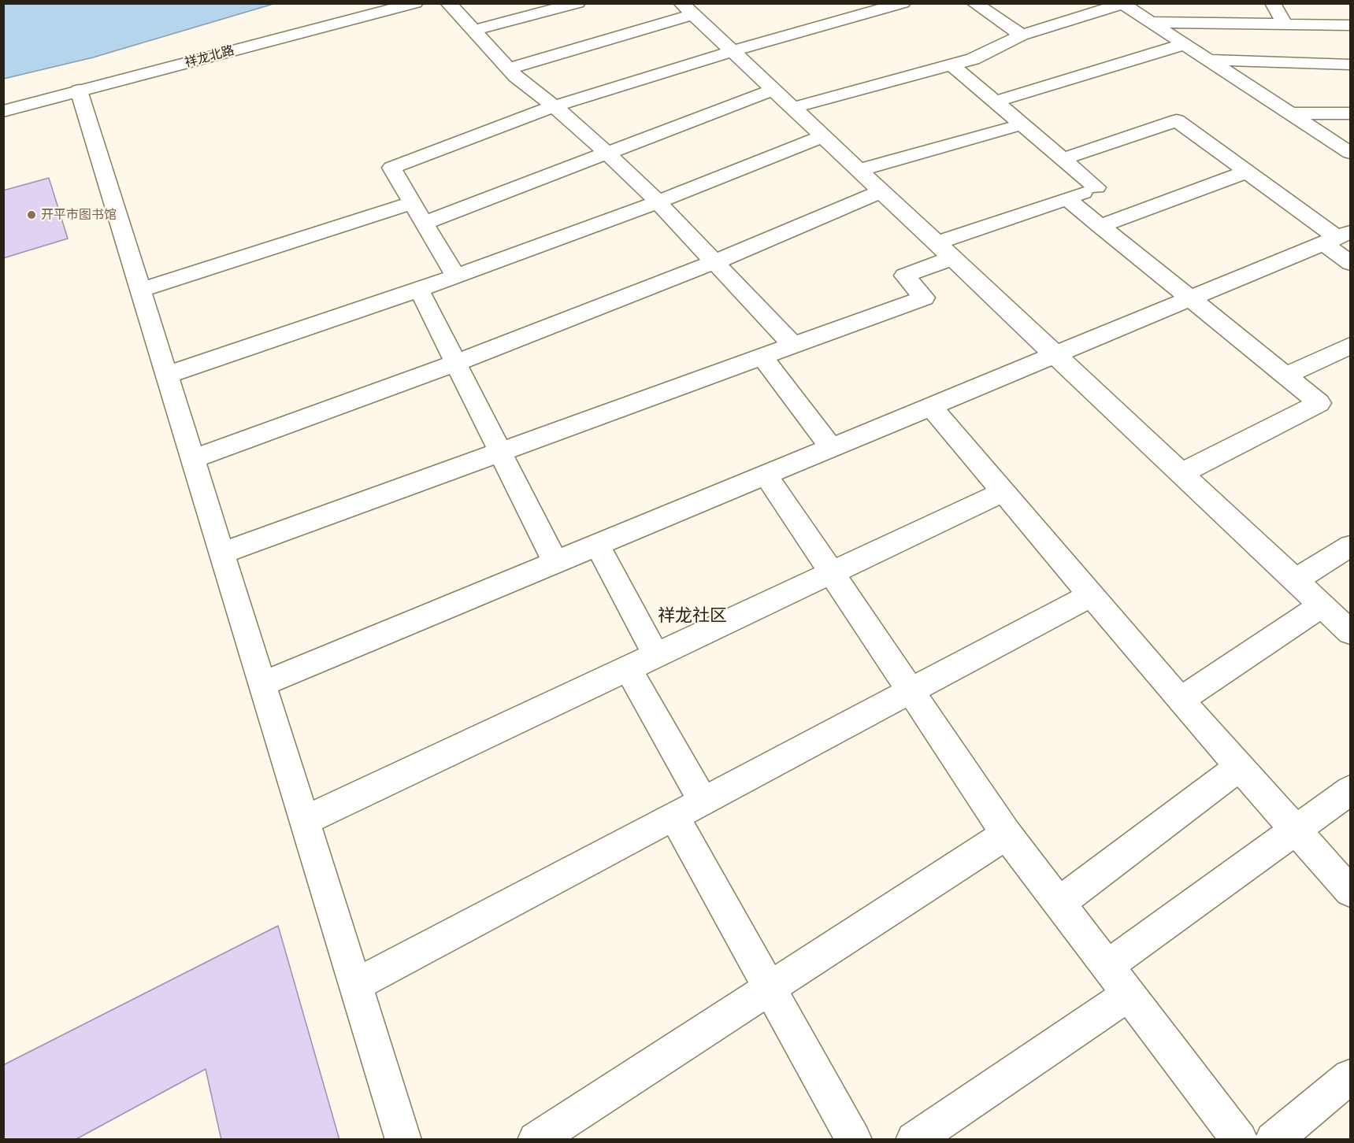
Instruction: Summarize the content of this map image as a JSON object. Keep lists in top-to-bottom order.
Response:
{
  "streets": {
    "street": ["祥龙北路"]
  },
  "districts": ["祥龙社区"],
  "places": ["开平市图书馆"]
}
